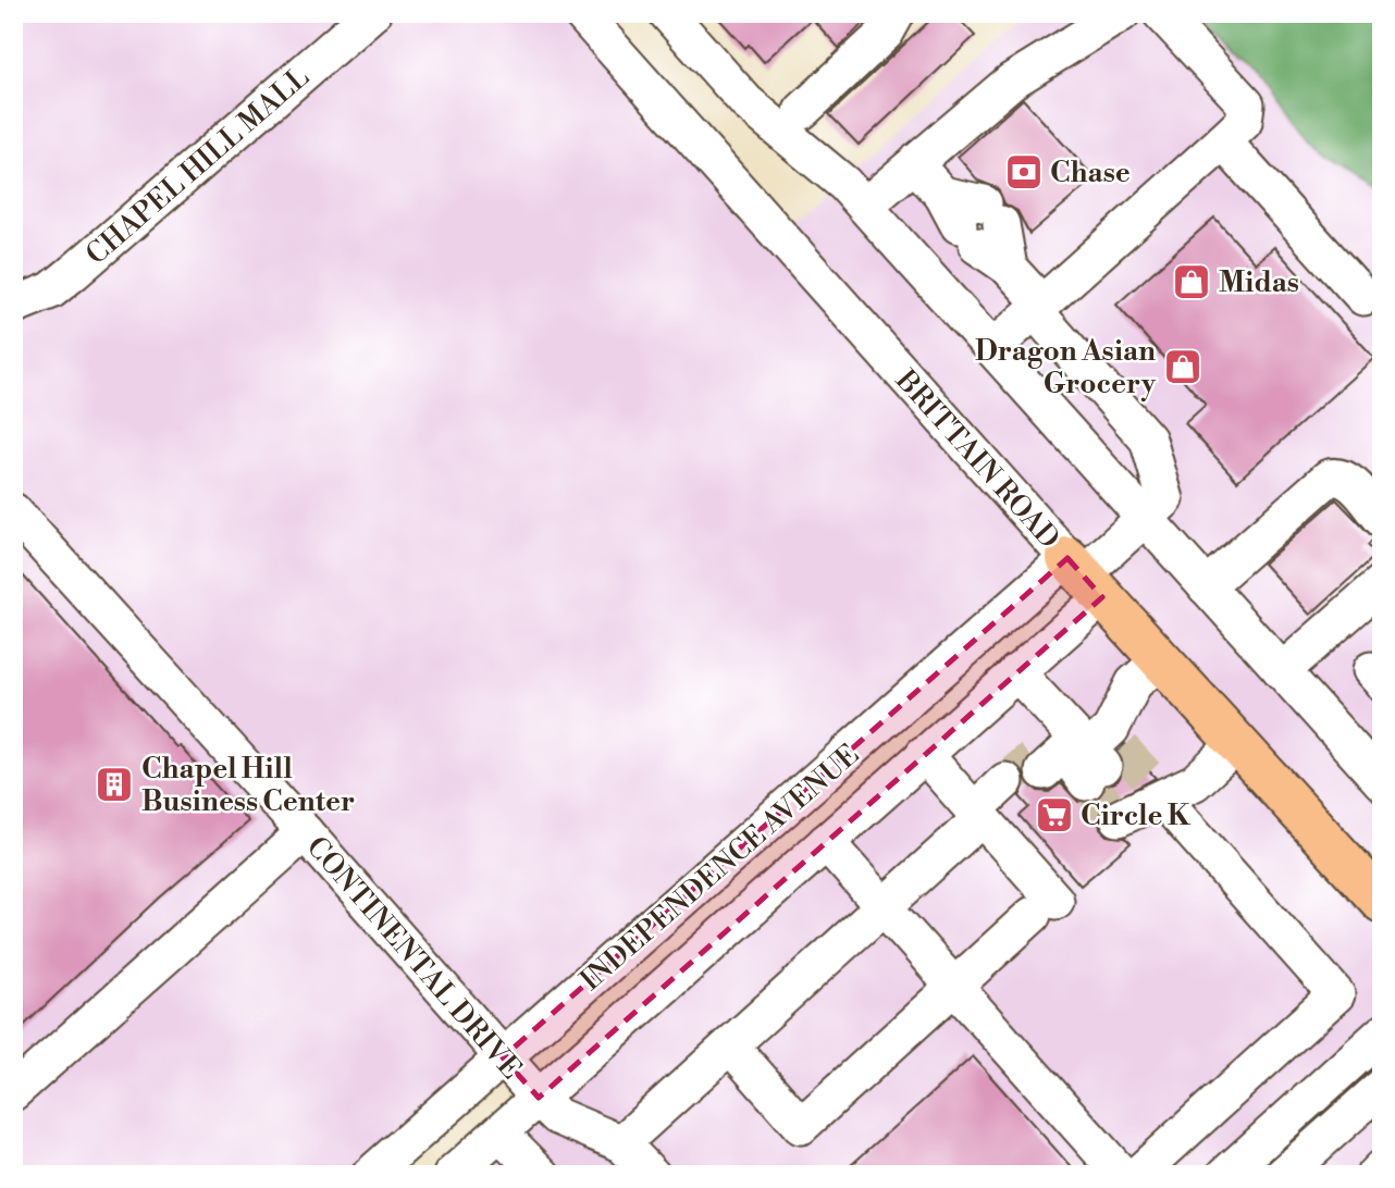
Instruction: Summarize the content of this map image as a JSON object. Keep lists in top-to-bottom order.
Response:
{
  "streets": {
    "main road": ["BRITTAIN ROAD"],
    "street": ["CHAPEL HILL MALL", "INDEPENDENCE AVENUE", "CONTINENTAL DRIVE"]
  },
  "crossings": [
    ["BRITTAIN ROAD", "INDEPENDENCE AVENUE"],
    ["INDEPENDENCE AVENUE", "CONTINENTAL DRIVE"]
  ],
  "places": {
    "bank": ["Chase"],
    "shop": ["Midas", "Dragon Asian Grocery"],
    "building": ["Chapel Hill Business Center"],
    "supermarket": ["Circle K"]
  }
}
